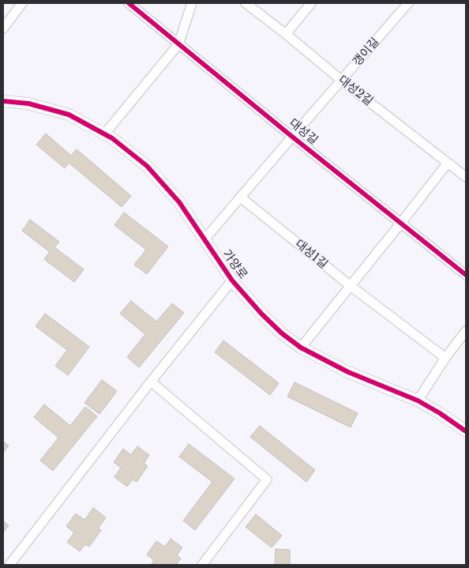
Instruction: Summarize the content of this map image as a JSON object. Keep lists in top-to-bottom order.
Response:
{
  "streets": {
    "street": [
      "갱이길",
      "대성2길",
      "대성길",
      "대성1길",
      "가양로"
    ]
  },
  "crossings": [
    ["갱이길", "대성2길"],
    ["갱이길", "대성길"]
  ]
}
